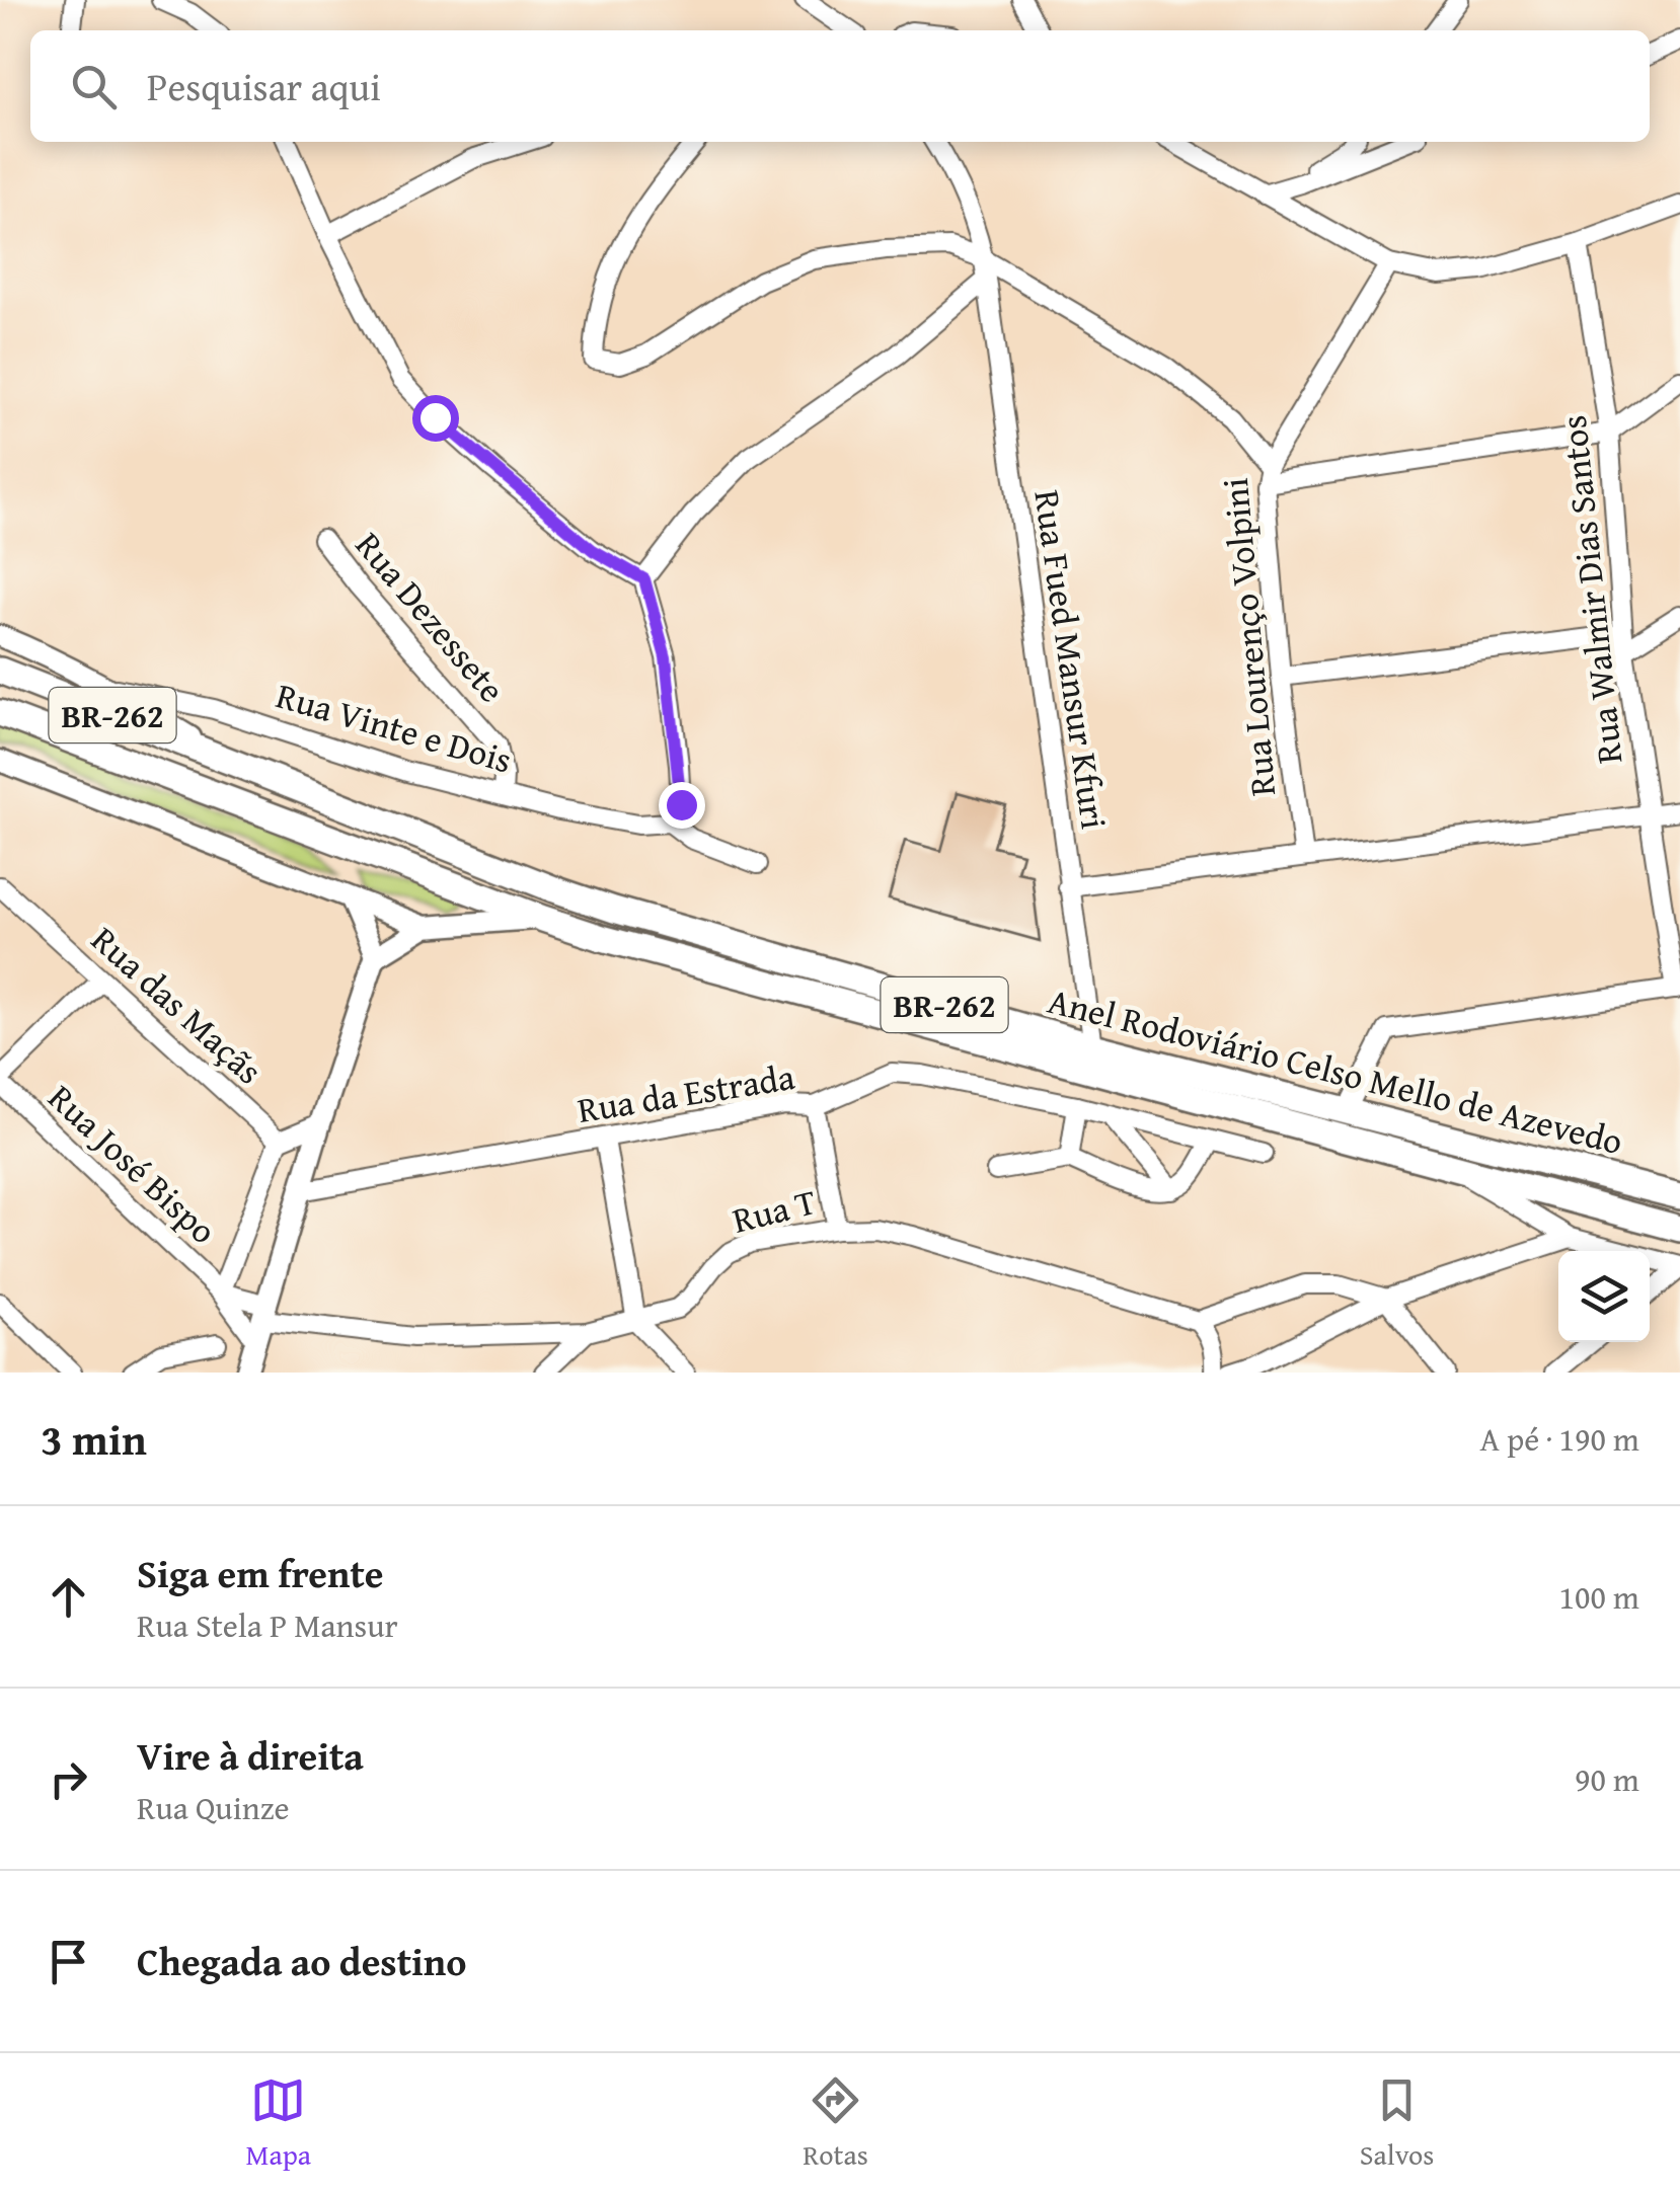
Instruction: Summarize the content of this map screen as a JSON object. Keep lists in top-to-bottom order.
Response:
{
  "streets": {
    "highway": ["BR-262", "Anel Rodoviário Celso Mello de Azevedo"],
    "street": [
      "Rua Walmir Dias Santos",
      "Rua Dezessete",
      "Rua Lourenço Volpini",
      "Rua Fued Mansur Kfuri",
      "Rua Vinte e Dois",
      "Rua das Maçãs",
      "Rua da Estrada",
      "Rua José Bispo",
      "Rua T"
    ]
  },
  "crossings": [
    ["Rua Dezessete", "Rua Vinte e Dois"],
    ["Rua Lourenço Volpini", "Rua Fued Mansur Kfuri"],
    ["Rua Fued Mansur Kfuri", "Anel Rodoviário Celso Mello de Azevedo"],
    ["Rua Vinte e Dois", "Anel Rodoviário Celso Mello de Azevedo"],
    ["Rua José Bispo", "Rua T"]
  ],
  "page": {
    "search": "Pesquisar aqui",
    "heading": ["3 min", "A pé · 190 m"],
    "list": [
      ["Siga em frente", "Rua Stela P Mansur", "100 m"],
      ["Vire à direita", "Rua Quinze", "90 m"],
      "Chegada ao destino"
    ],
    "nav": ["Mapa", "Rotas", "Salvos"]
  }
}
